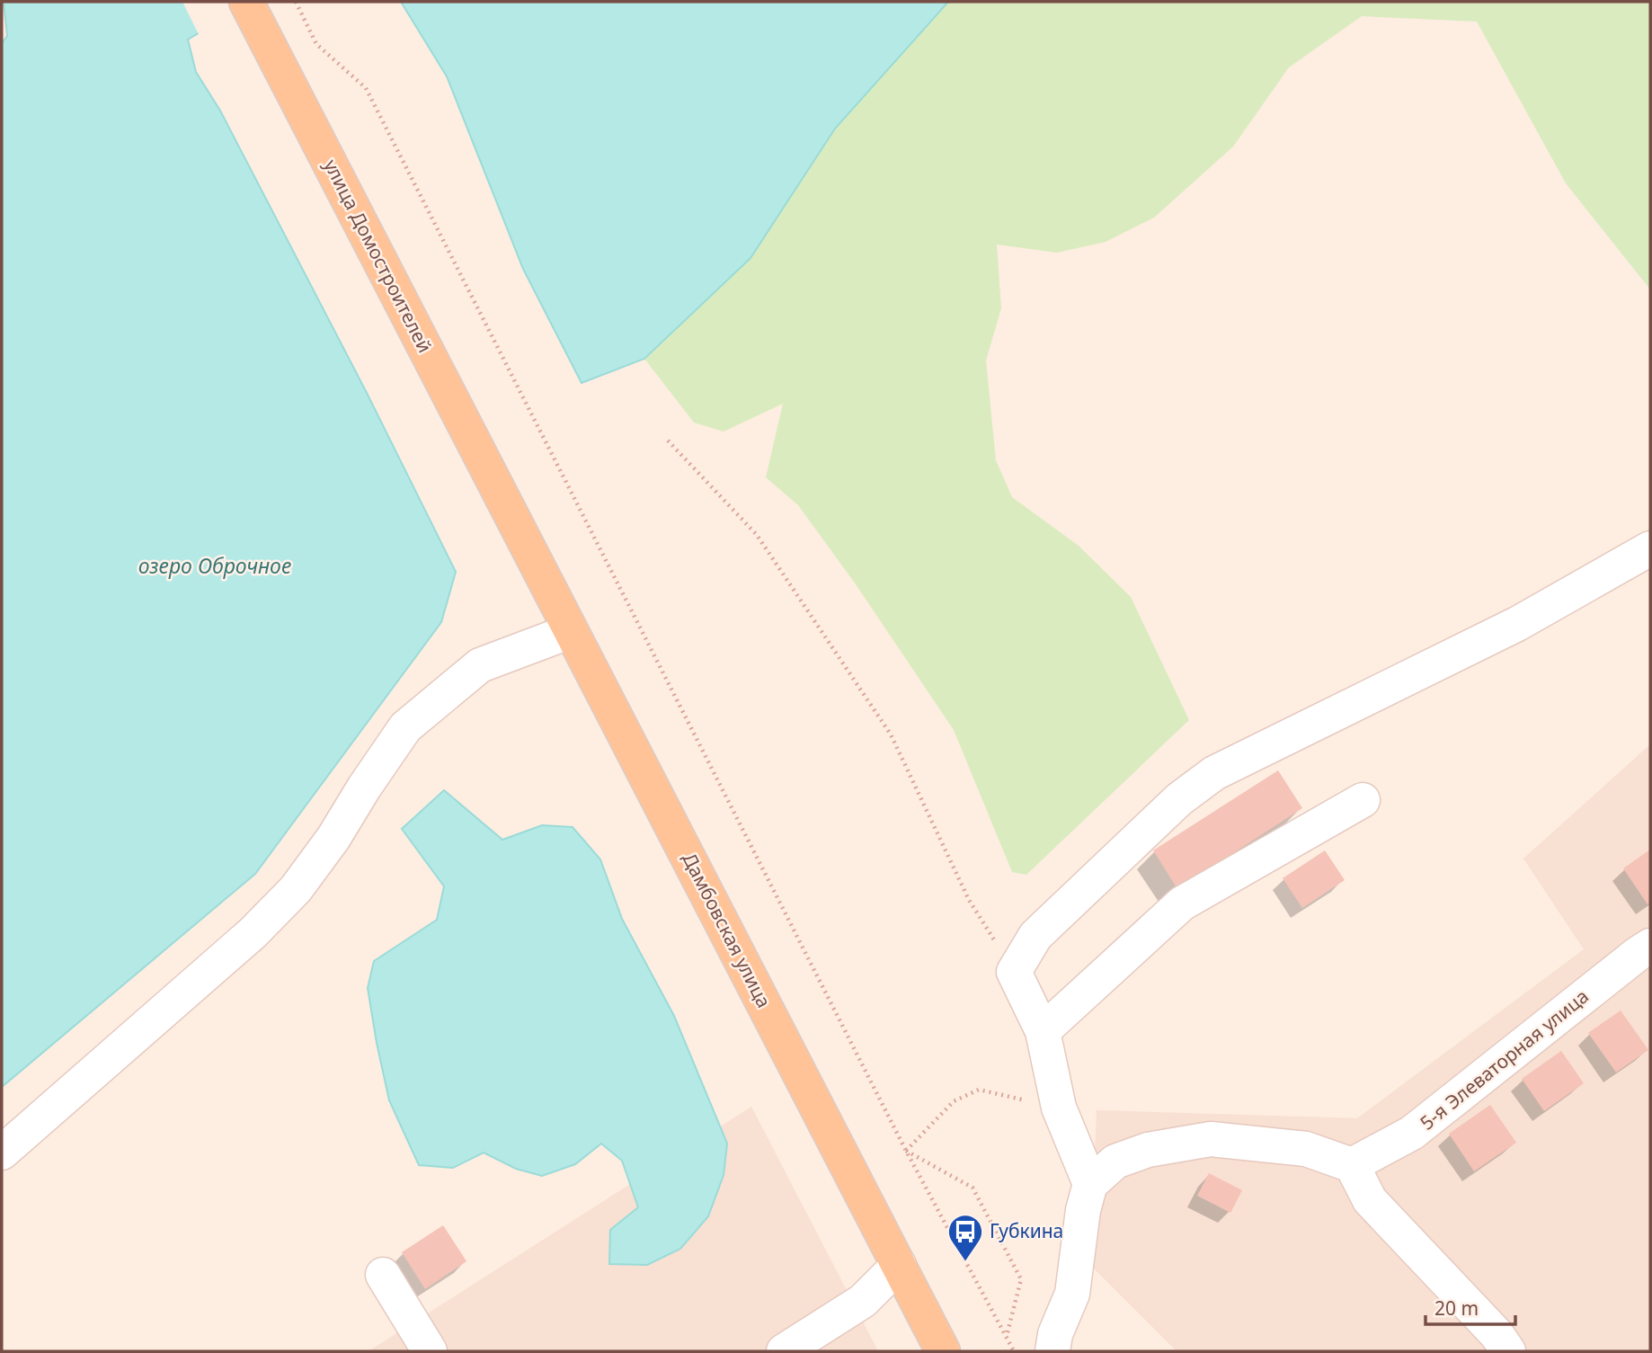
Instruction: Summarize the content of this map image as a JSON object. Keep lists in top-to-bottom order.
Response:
{
  "streets": {
    "main road": ["улица Домостроителей", "Дамбовская улица"],
    "street": ["5-я Элеваторная улица"]
  },
  "crossings": [
    ["улица Домостроителей", "Дамбовская улица"]
  ],
  "water": ["озеро Оброчное"],
  "places": {
    "bus stop": ["Губкина"]
  },
  "scale_bar": "20 m"
}
